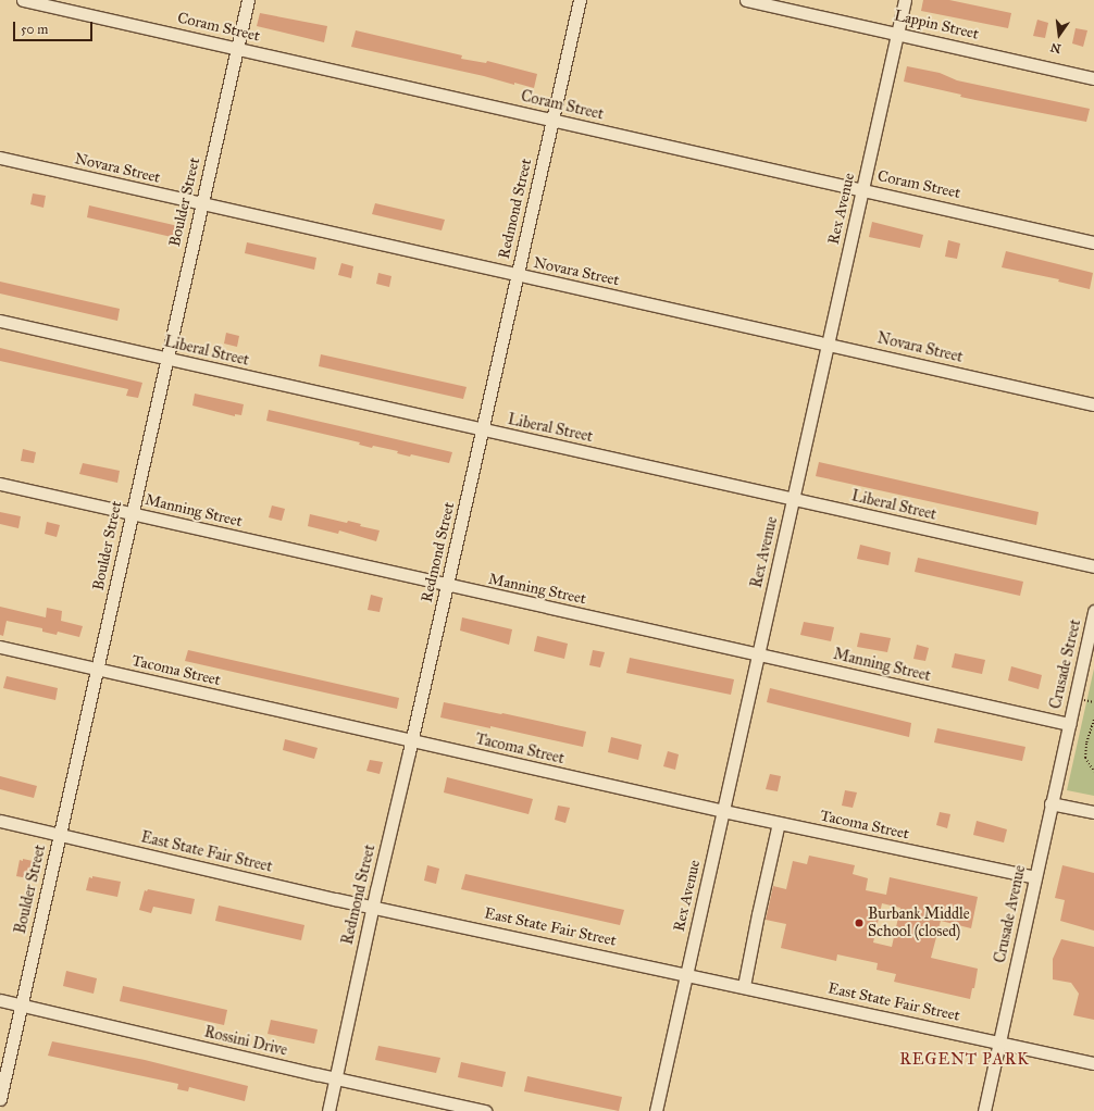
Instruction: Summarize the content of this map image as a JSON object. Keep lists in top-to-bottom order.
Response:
{
  "streets": {
    "street": [
      "Lappin Street",
      "Coram Street",
      "Novara Street",
      "Boulder Street",
      "Redmond Street",
      "Rex Avenue",
      "Liberal Street",
      "Manning Street",
      "Crusade Street",
      "Tacoma Street",
      "East State Fair Street",
      "Crusade Avenue",
      "Rossini Drive"
    ]
  },
  "crossings": [
    ["Lappin Street", "Rex Avenue"],
    ["Coram Street", "Boulder Street"],
    ["Coram Street", "Redmond Street"],
    ["Coram Street", "Rex Avenue"],
    ["Novara Street", "Boulder Street"],
    ["Novara Street", "Redmond Street"],
    ["Novara Street", "Rex Avenue"],
    ["Boulder Street", "Liberal Street"],
    ["Boulder Street", "Manning Street"],
    ["Boulder Street", "Tacoma Street"],
    ["Boulder Street", "East State Fair Street"],
    ["Boulder Street", "Rossini Drive"],
    ["Redmond Street", "Liberal Street"],
    ["Redmond Street", "Manning Street"],
    ["Redmond Street", "Tacoma Street"],
    ["Redmond Street", "East State Fair Street"],
    ["Redmond Street", "Rossini Drive"],
    ["Rex Avenue", "Liberal Street"],
    ["Rex Avenue", "Manning Street"],
    ["Rex Avenue", "Tacoma Street"],
    ["Rex Avenue", "East State Fair Street"],
    ["Manning Street", "Crusade Street"],
    ["Manning Street", "Crusade Avenue"],
    ["Crusade Street", "Crusade Avenue"],
    ["Tacoma Street", "Crusade Avenue"],
    ["East State Fair Street", "Crusade Avenue"]
  ],
  "districts": ["REGENT PARK"],
  "places": ["Burbank Middle School (closed)"],
  "scale_bar": "50 m",
  "north": "bottom"
}
